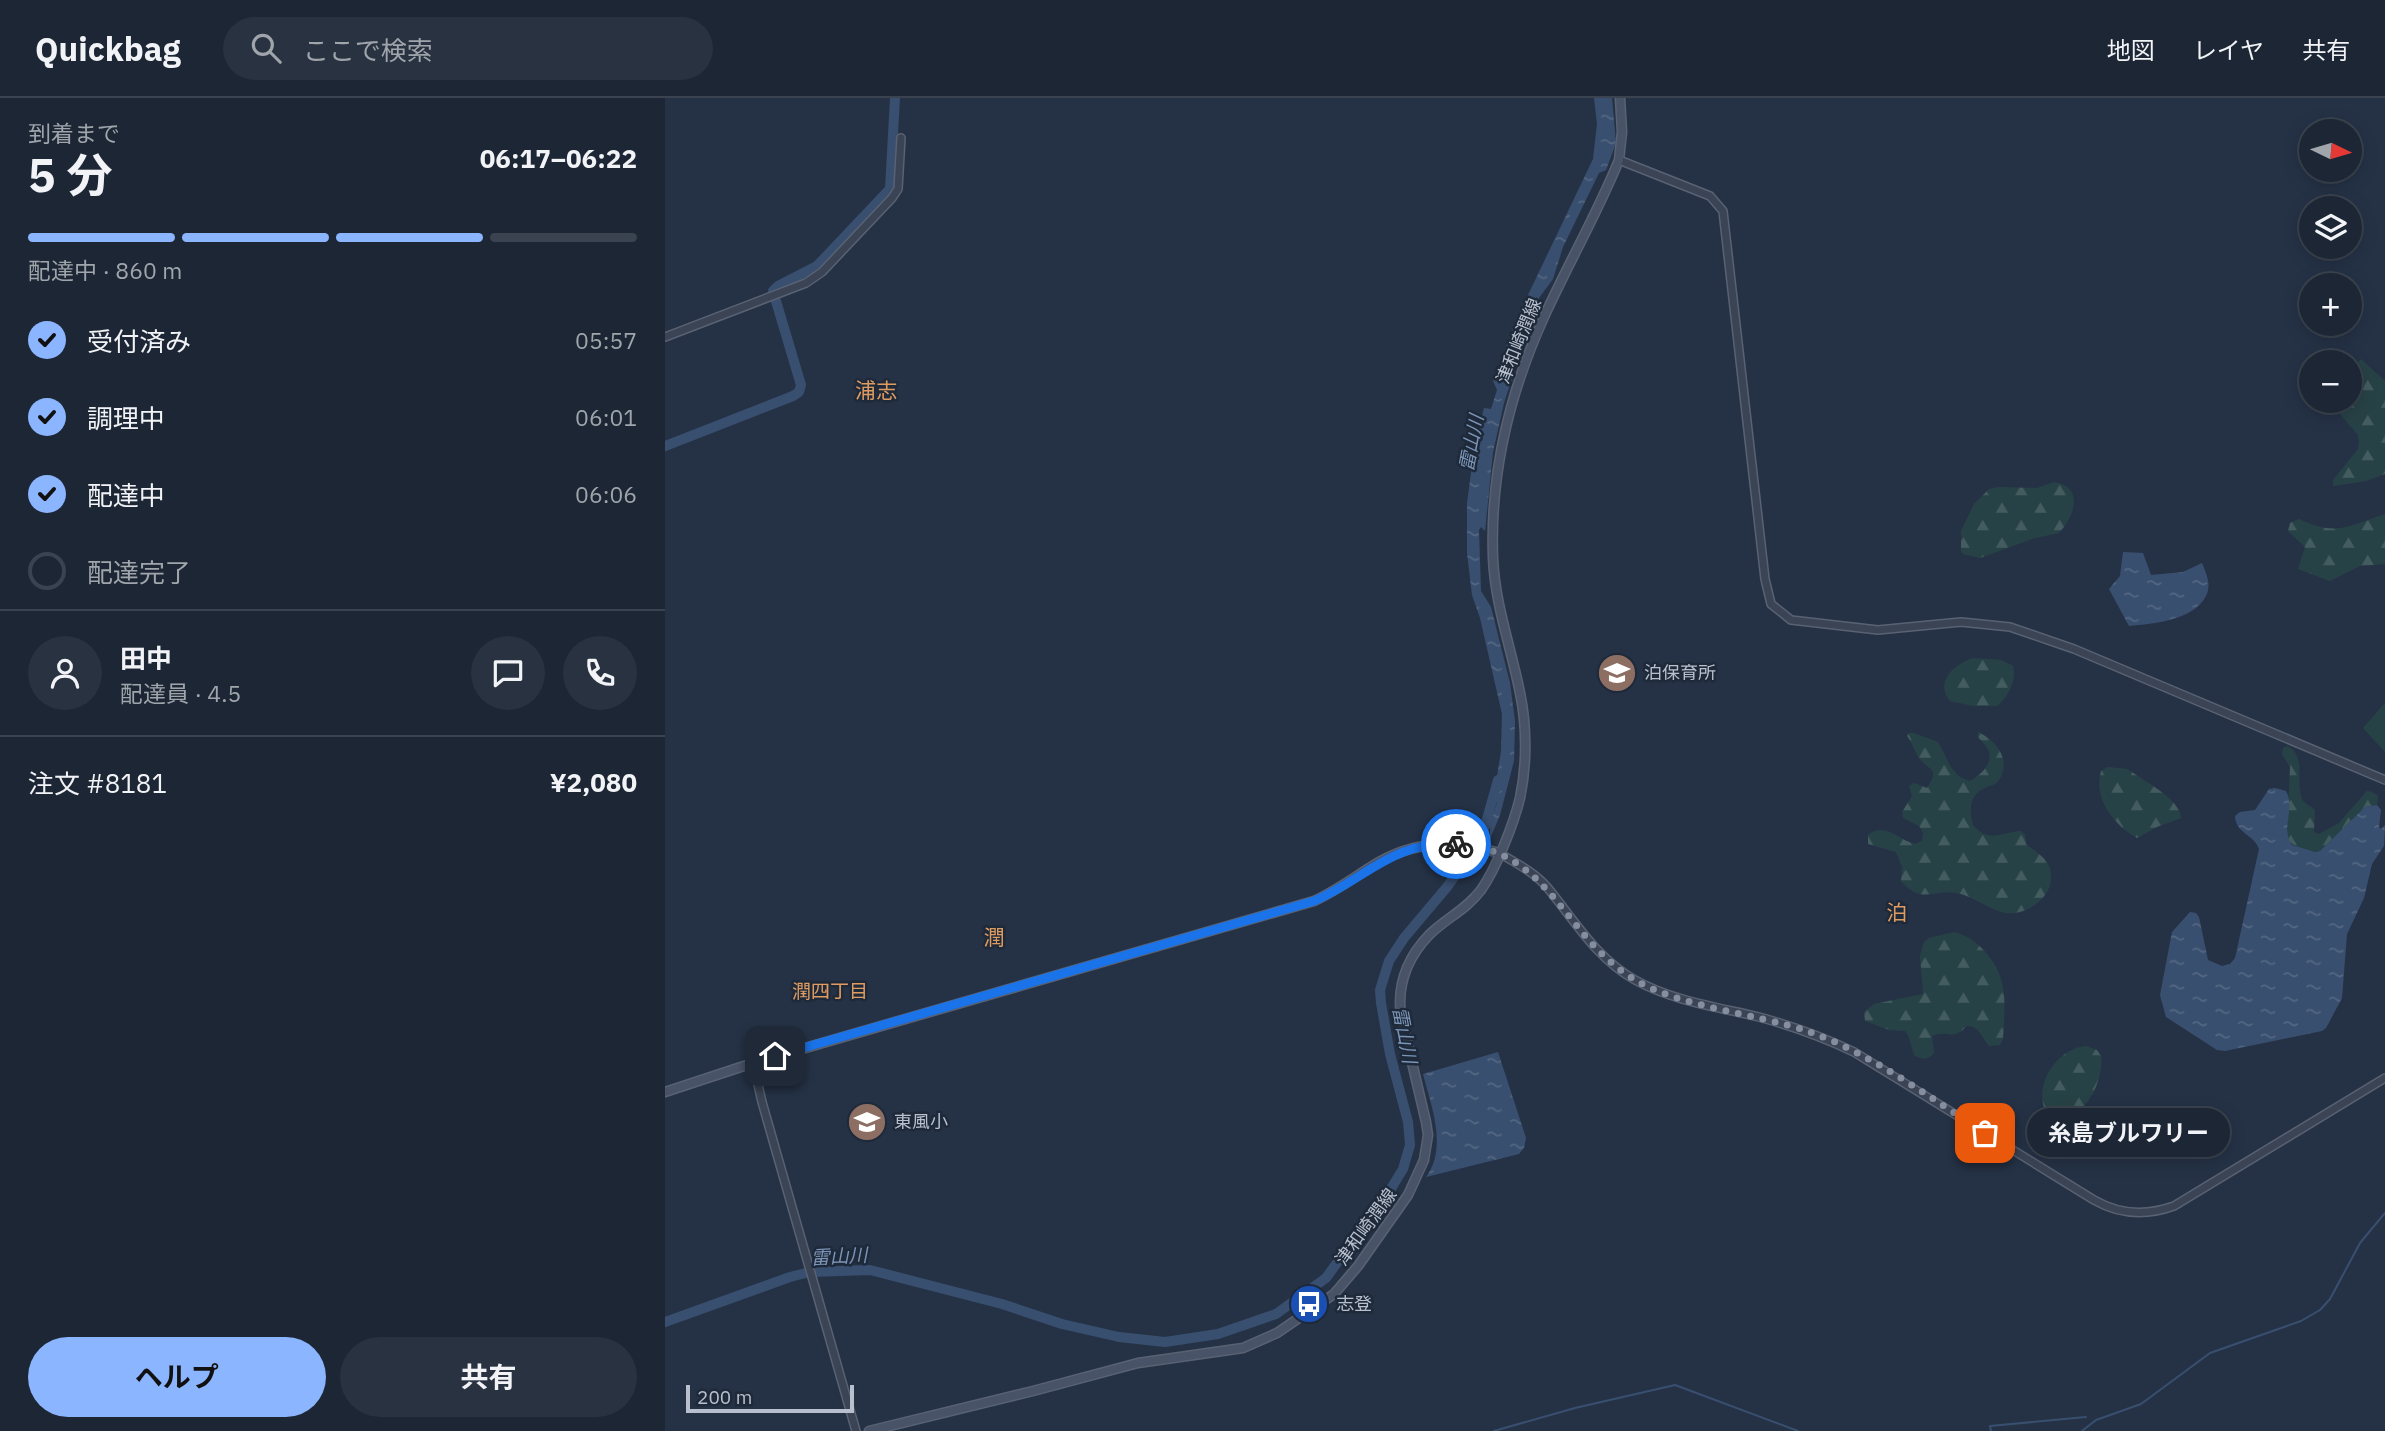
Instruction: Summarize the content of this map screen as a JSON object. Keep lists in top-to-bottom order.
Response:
{
  "streets": {
    "main road": ["津和崎潤線"]
  },
  "districts": [
    "浦志",
    "泊",
    "潤",
    "潤四丁目"
  ],
  "water": ["雷山川"],
  "places": {
    "school or university": ["泊保育所", "東風小"],
    "other": ["糸島ブルワリー"],
    "bus stop": ["志登"]
  },
  "scale_bar": "200 m",
  "north": "right",
  "page": {
    "header": "Quickbag",
    "search": "ここで検索",
    "nav": ["地図", "レイヤ", "共有"],
    "heading": ["5 分", "到着まで", "06:17–06:22"],
    "panel": [
      "田中",
      "配達員 · 4.5",
      "注文 #8181",
      "¥2,080"
    ],
    "map_buttons": ["+", "−"],
    "bar": "配達中 · 860 m",
    "list": [
      ["受付済み", "05:57"],
      ["調理中", "06:01"],
      ["配達中", "06:06"],
      "配達完了"
    ],
    "bubble": "糸島ブルワリー",
    "buttons": ["ヘルプ", "共有"],
    "scale": "200 m"
  }
}
